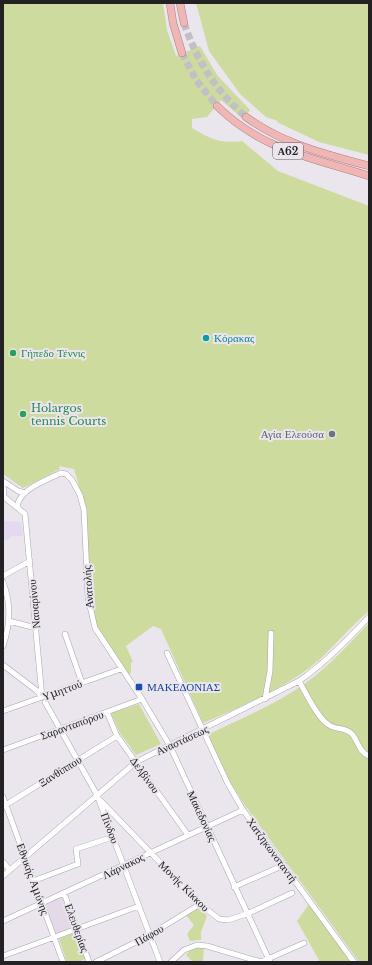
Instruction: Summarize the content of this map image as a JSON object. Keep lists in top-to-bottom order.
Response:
{
  "streets": {
    "highway": ["Α62"],
    "street": [
      "Ανατολής",
      "Ναυαρίνου",
      "Υμηττού",
      "Σαρανταπόρου",
      "Αναστάσεως",
      "Ξανθίππου",
      "Δελβίνου",
      "Μακεδονίας",
      "Πίνδου",
      "Χατζηκωνσταντή",
      "Λάρνακος",
      "Εθνικής Αμύνης",
      "Μονής Κίκκου",
      "Ελευθερίας",
      "Πάφου"
    ]
  },
  "crossings": [
    ["Ανατολής", "Υμηττού"],
    ["Ανατολής", "Σαρανταπόρου"],
    ["Ανατολής", "Αναστάσεως"],
    ["Ανατολής", "Μακεδονίας"],
    ["Ναυαρίνου", "Υμηττού"],
    ["Ναυαρίνου", "Πίνδου"],
    ["Υμηττού", "Πίνδου"],
    ["Σαρανταπόρου", "Δελβίνου"],
    ["Σαρανταπόρου", "Πίνδου"],
    ["Αναστάσεως", "Δελβίνου"],
    ["Αναστάσεως", "Μακεδονίας"],
    ["Αναστάσεως", "Πίνδου"],
    ["Αναστάσεως", "Χατζηκωνσταντή"],
    ["Αναστάσεως", "Εθνικής Αμύνης"],
    ["Αναστάσεως", "Μονής Κίκκου"],
    ["Ξανθίππου", "Δελβίνου"],
    ["Ξανθίππου", "Πίνδου"],
    ["Ξανθίππου", "Εθνικής Αμύνης"],
    ["Δελβίνου", "Λάρνακος"],
    ["Μακεδονίας", "Λάρνακος"],
    ["Μακεδονίας", "Μονής Κίκκου"],
    ["Πίνδου", "Λάρνακος"],
    ["Πίνδου", "Μονής Κίκκου"],
    ["Πίνδου", "Πάφου"],
    ["Χατζηκωνσταντή", "Λάρνακος"],
    ["Λάρνακος", "Εθνικής Αμύνης"],
    ["Λάρνακος", "Μονής Κίκκου"],
    ["Λάρνακος", "Ελευθερίας"],
    ["Μονής Κίκκου", "Πάφου"]
  ],
  "places": {
    "other": [
      "Κόρακας",
      "Γήπεδο Τέννις",
      "Holargos tennis Courts",
      "Αγία Ελεούσα"
    ],
    "transit": ["ΜΑΚΕΔΟΝΙΑΣ"]
  }
}
